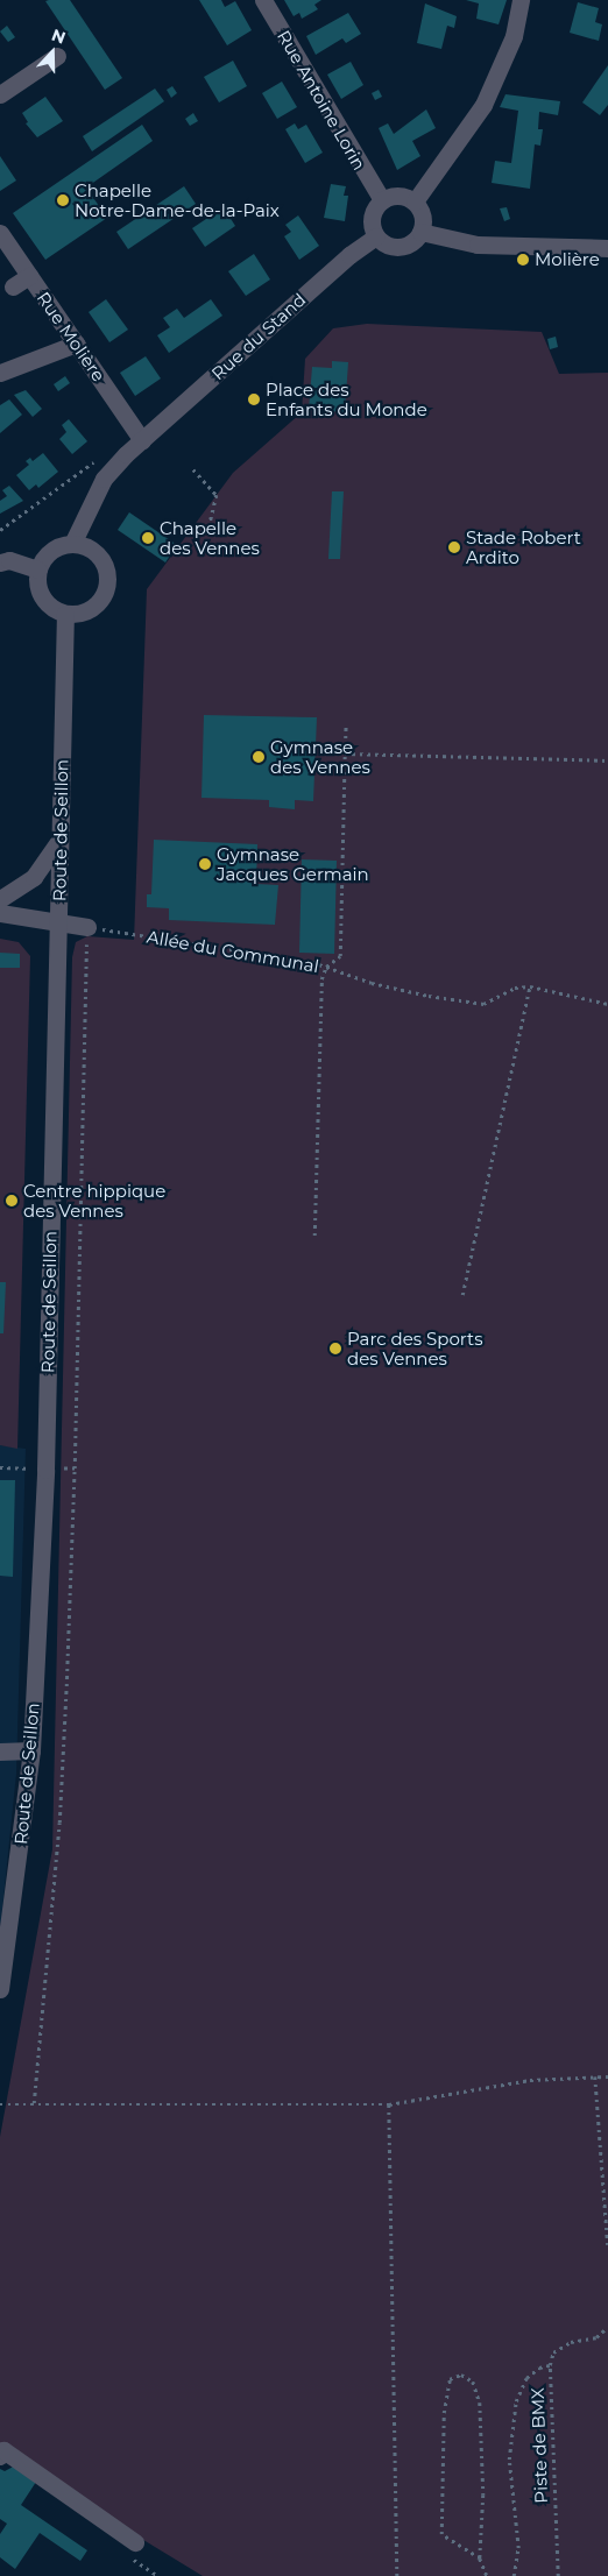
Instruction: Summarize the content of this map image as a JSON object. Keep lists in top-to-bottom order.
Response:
{
  "streets": {
    "street": [
      "Rue Antoine Lorin",
      "Rue Molière",
      "Rue du Stand",
      "Route de Seillon"
    ],
    "path": ["Allée du Communal", "Piste de BMX"]
  },
  "crossings": [
    ["Rue Antoine Lorin", "Rue du Stand"],
    ["Rue Molière", "Rue du Stand"],
    ["Rue du Stand", "Route de Seillon"]
  ],
  "places": [
    "Chapelle Notre-Dame-de-la-Paix",
    "Molière",
    "Place des Enfants du Monde",
    "Chapelle des Vennes",
    "Stade Robert Ardito",
    "Gymnase des Vennes",
    "Gymnase Jacques Germain",
    "Centre hippique des Vennes",
    "Parc des Sports des Vennes"
  ],
  "north": "top"
}
